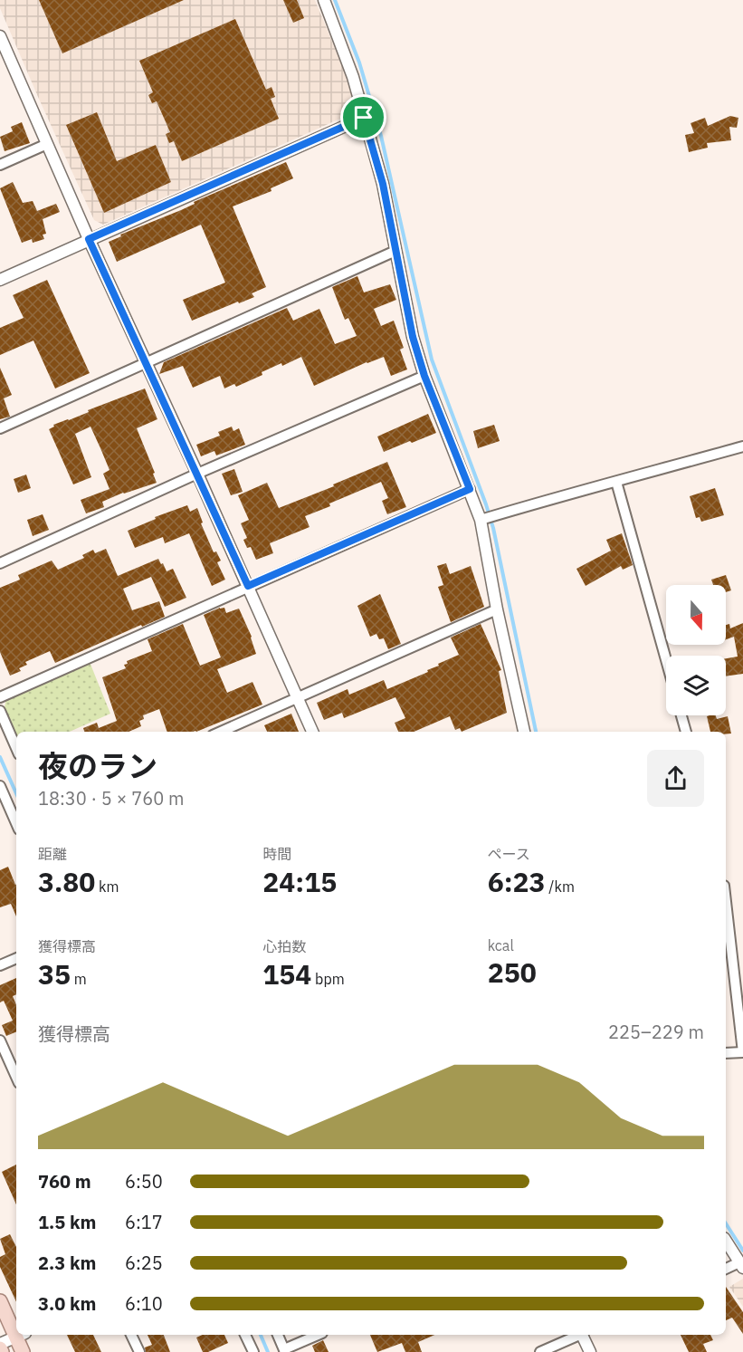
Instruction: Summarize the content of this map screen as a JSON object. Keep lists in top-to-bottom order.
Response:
{
  "north": "bottom",
  "page": {
    "heading": ["夜のラン", "18:30 · 5 × 760 m"],
    "stats": [
      ["距離", "3.80 km"],
      ["時間", "24:15"],
      ["ペース", "6:23 /km"],
      ["獲得標高", "35 m"],
      ["心拍数", "154 bpm"],
      ["kcal", "250"]
    ],
    "chart": ["獲得標高", "225–229 m"],
    "list": [
      {
        "name": "760 m",
        "note": "6:50"
      },
      {
        "name": "1.5 km",
        "note": "6:17"
      },
      {
        "name": "2.3 km",
        "note": "6:25"
      },
      {
        "name": "3.0 km",
        "note": "6:10"
      }
    ]
  }
}
